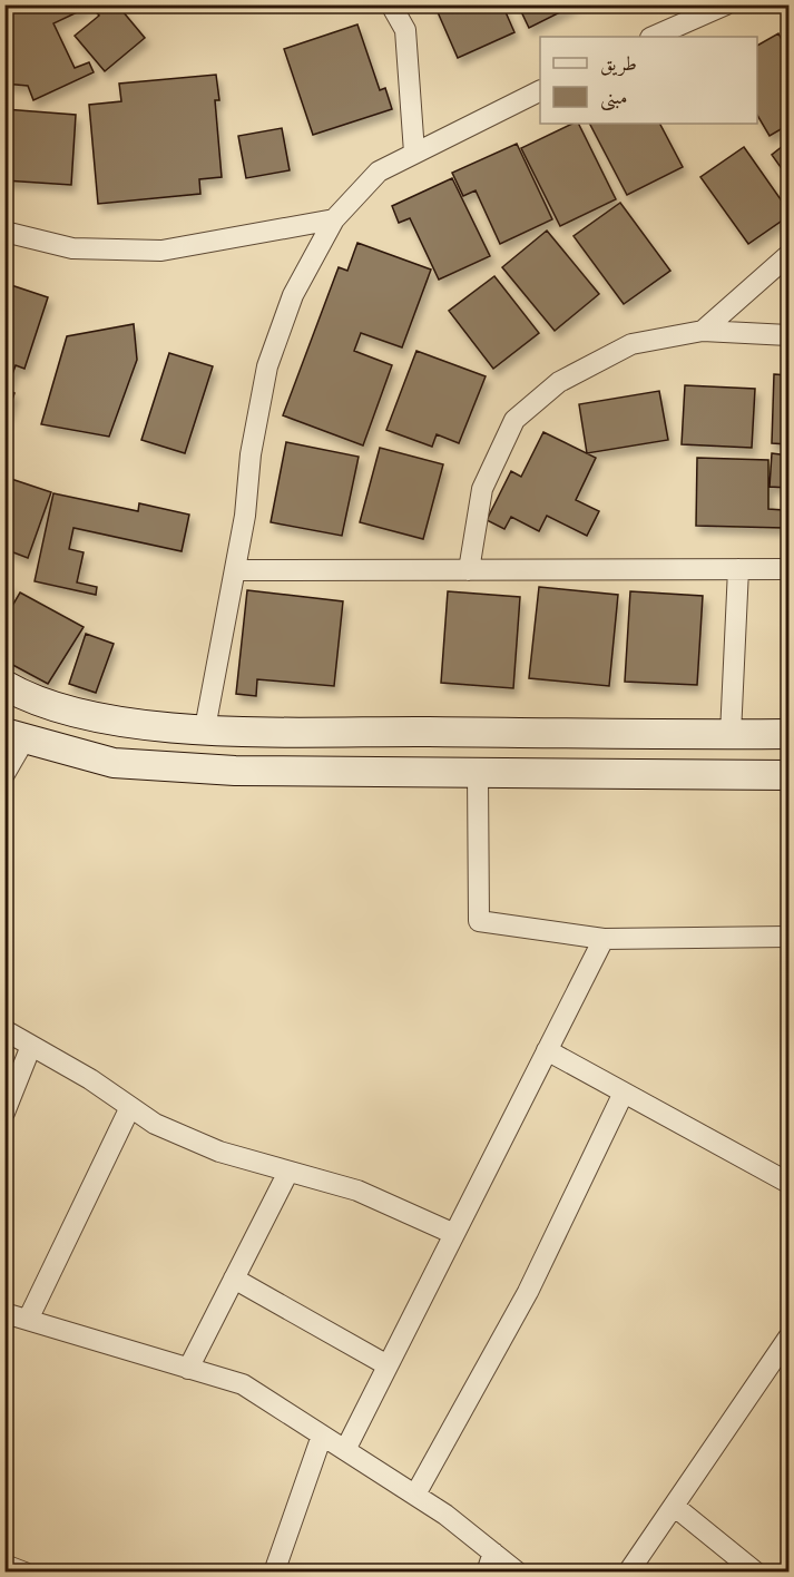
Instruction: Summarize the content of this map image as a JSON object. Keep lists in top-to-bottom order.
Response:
{
  "legend": ["طريق", "مبنى"]
}
